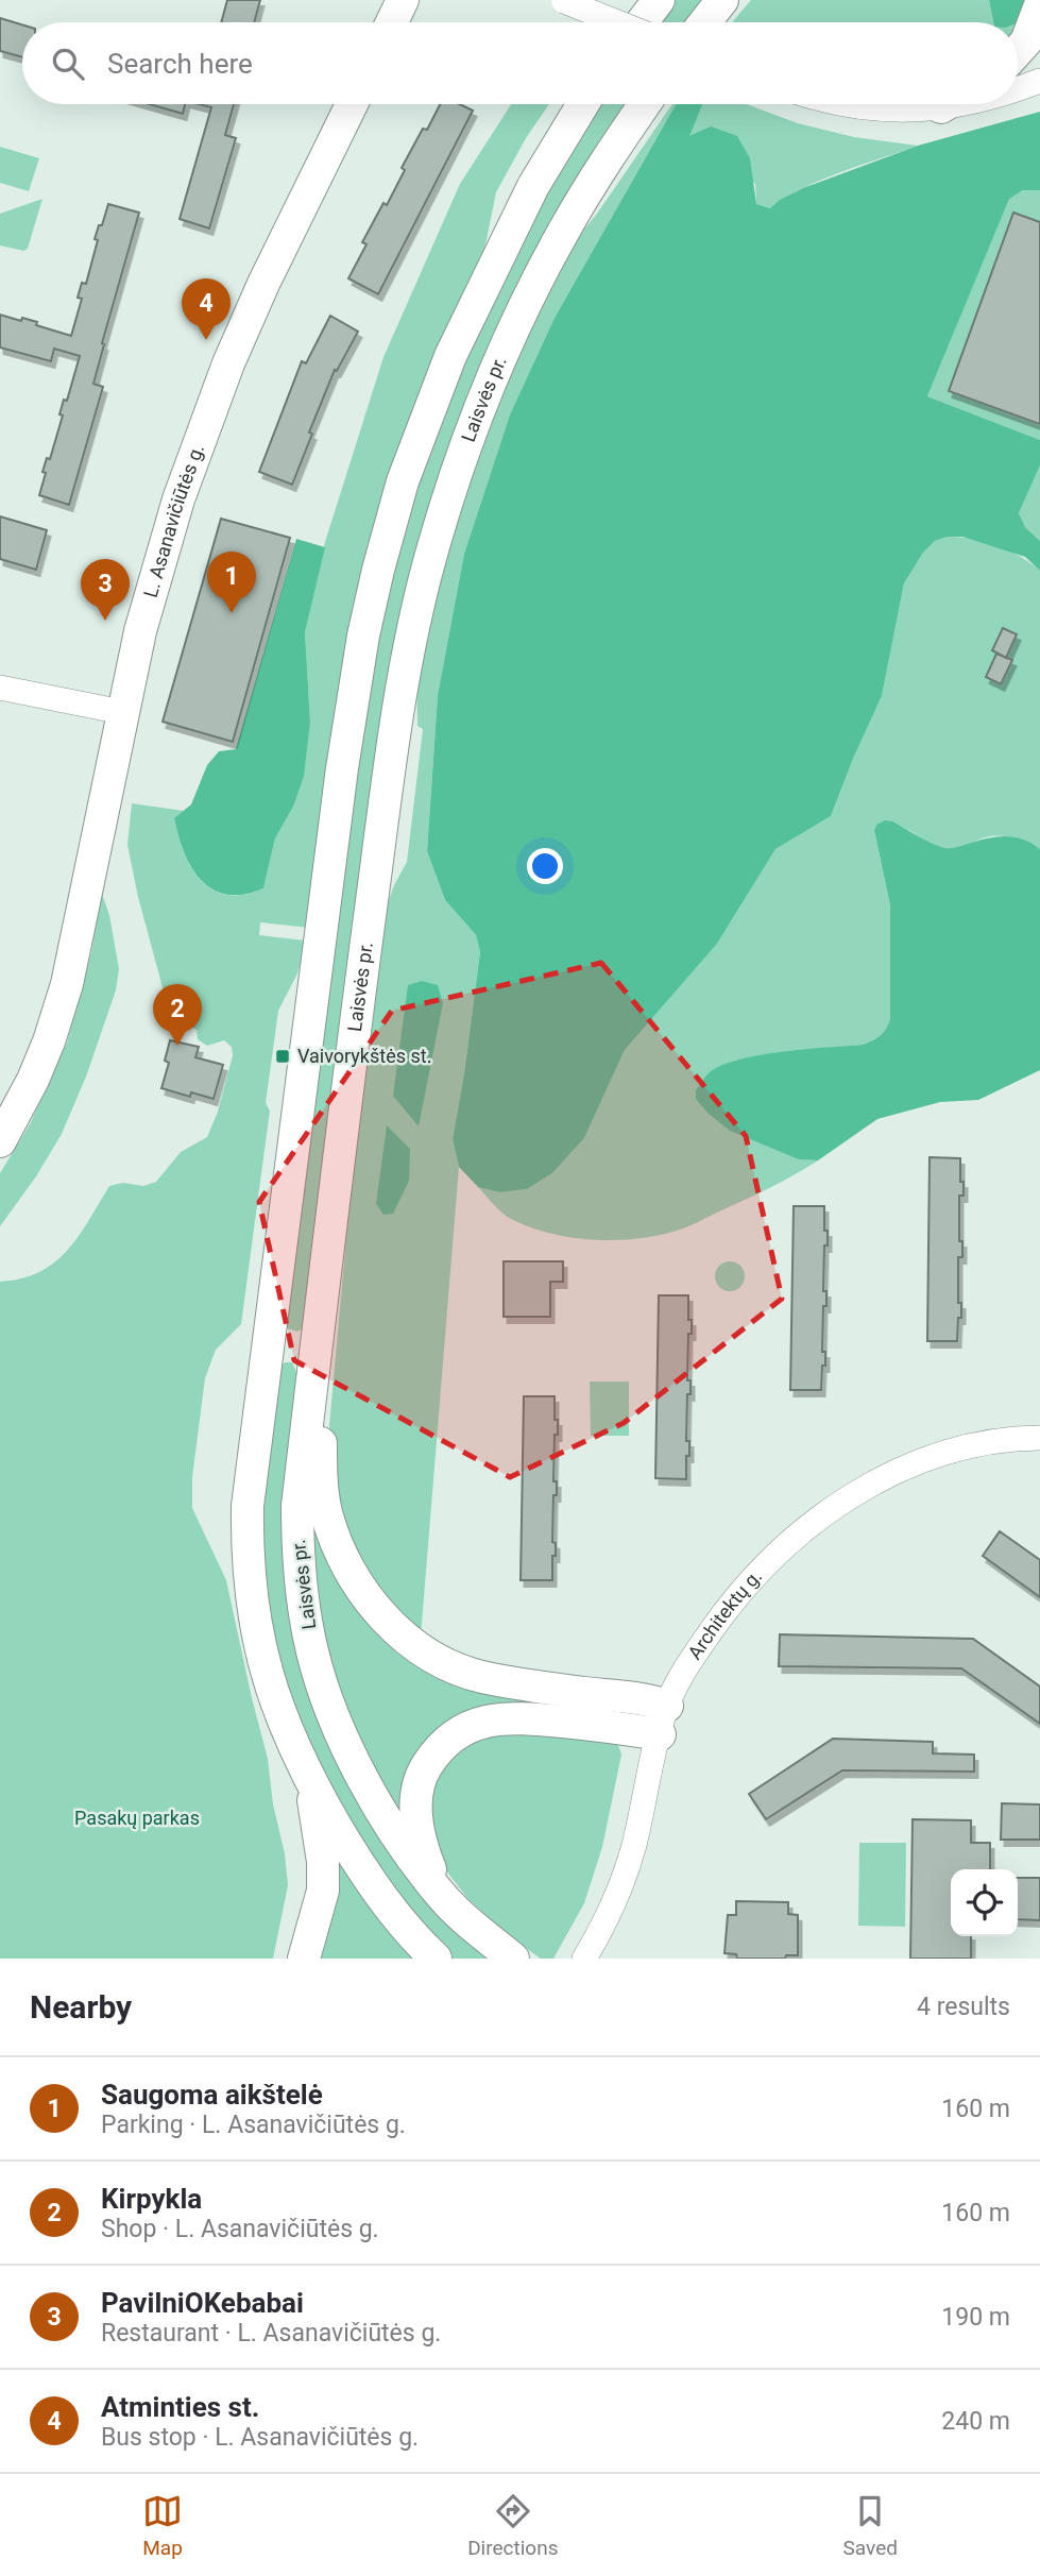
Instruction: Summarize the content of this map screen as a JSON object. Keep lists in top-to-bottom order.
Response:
{
  "streets": {
    "main road": ["Laisvės pr.", "L. Asanavičiūtės g."],
    "street": ["Architektų g."]
  },
  "parks": ["Pasakų parkas"],
  "places": {
    "transit": ["Vaivorykštės st."]
  },
  "page": {
    "search": "Search here",
    "pins": [
      "4",
      "1",
      "3",
      "2"
    ],
    "heading": ["Nearby", "4 results"],
    "list": [
      {
        "mark": "1",
        "name": "Saugoma aikštelė",
        "note": "Parking · L. Asanavičiūtės g.",
        "value": "160 m"
      },
      {
        "mark": "2",
        "name": "Kirpykla",
        "note": "Shop · L. Asanavičiūtės g.",
        "value": "160 m"
      },
      {
        "mark": "3",
        "name": "PavilniOKebabai",
        "note": "Restaurant · L. Asanavičiūtės g.",
        "value": "190 m"
      },
      {
        "mark": "4",
        "name": "Atminties st.",
        "note": "Bus stop · L. Asanavičiūtės g.",
        "value": "240 m"
      }
    ],
    "nav": ["Map", "Directions", "Saved"]
  }
}
